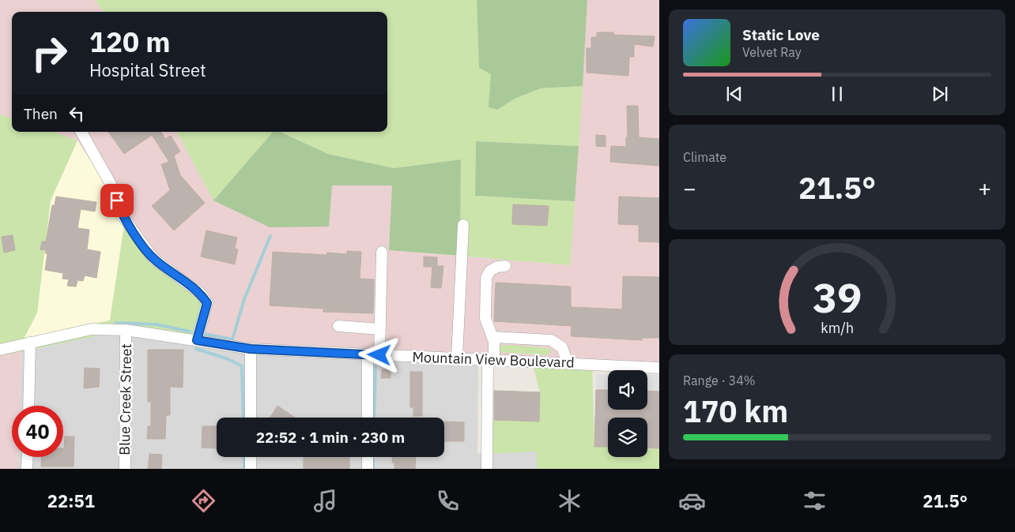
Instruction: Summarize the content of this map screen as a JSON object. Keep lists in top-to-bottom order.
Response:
{
  "streets": {
    "street": ["Mountain View Boulevard", "Blue Creek Street"]
  },
  "crossings": [
    ["Mountain View Boulevard", "Blue Creek Street"]
  ],
  "page": {
    "turn": ["120 m", "Hospital Street"],
    "song": ["Static Love", "Velvet Ray"],
    "then": "Then",
    "tile": [
      "Climate",
      ["Range · 34%", "170 km"]
    ],
    "heat": ["−", "21.5°", "+"],
    "limit": "40",
    "trip": "22:52 · 1 min · 230 m",
    "tabs": ["22:51", "21.5°"],
    "gauge": ["39", "km/h"]
  }
}
